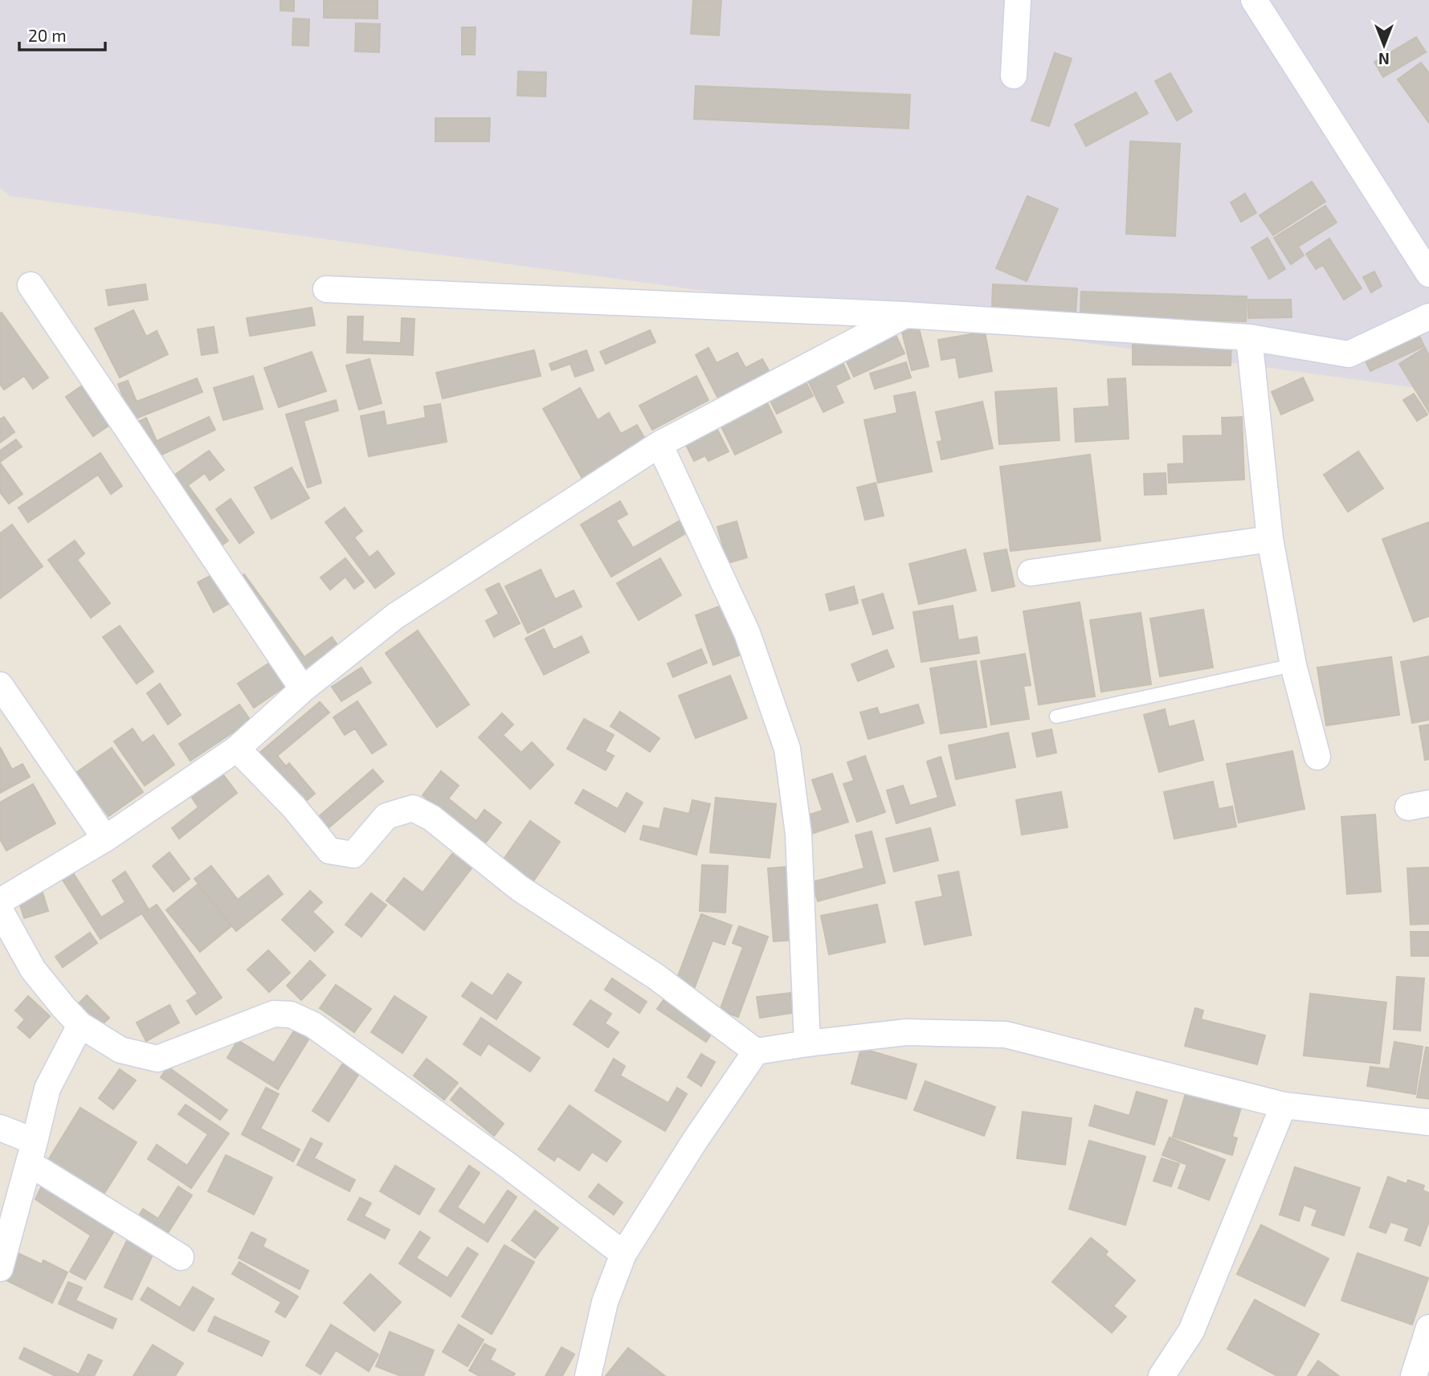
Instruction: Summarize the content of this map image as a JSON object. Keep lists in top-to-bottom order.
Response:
{
  "scale_bar": "20 m",
  "north": "bottom"
}
